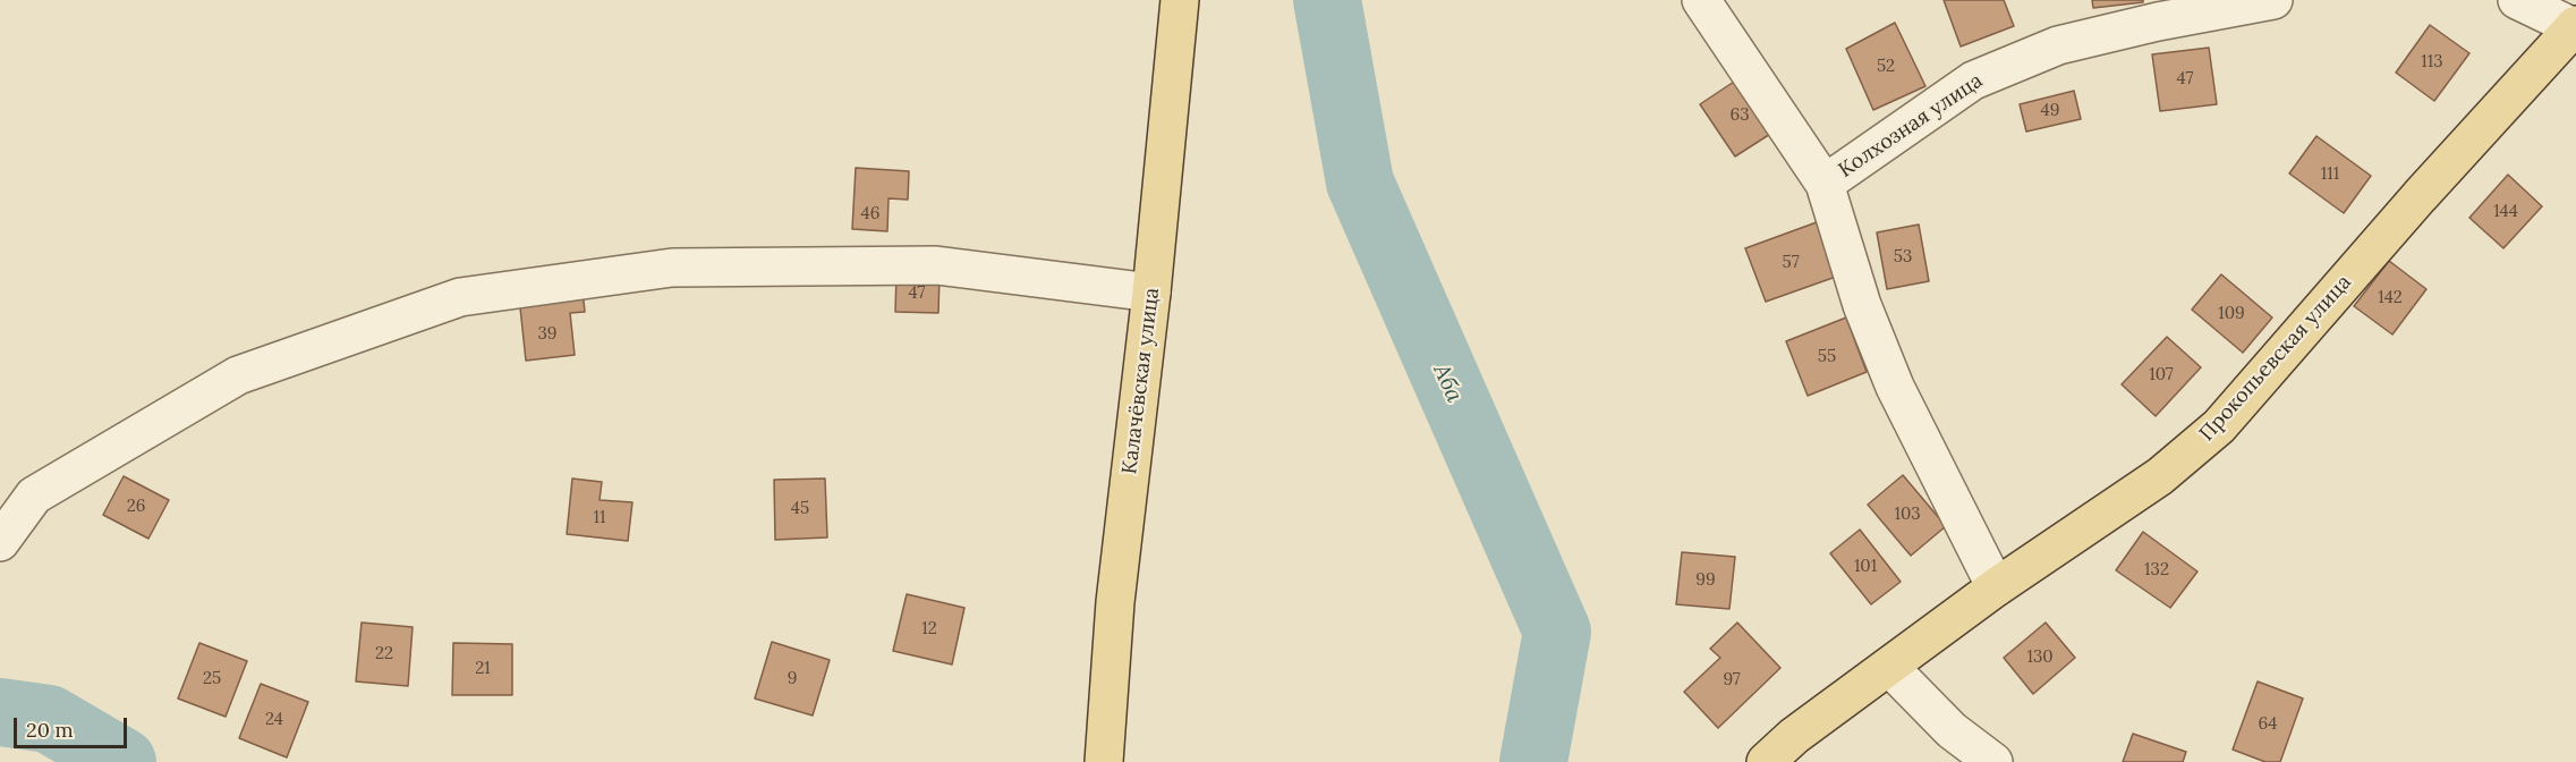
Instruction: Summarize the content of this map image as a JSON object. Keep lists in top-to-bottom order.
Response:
{
  "streets": {
    "main road": ["Прокопьевская улица", "Калачёвская улица"],
    "street": ["Колхозная улица"]
  },
  "water": ["Аба"],
  "house_numbers": [
    "113",
    "52",
    "47",
    "49",
    "63",
    "111",
    "144",
    "46",
    "53",
    "57",
    "47",
    "142",
    "109",
    "39",
    "55",
    "107",
    "26",
    "45",
    "103",
    "11",
    "101",
    "132",
    "99",
    "12",
    "22",
    "130",
    "21",
    "25",
    "9",
    "97",
    "24",
    "64"
  ],
  "scale_bar": "20 m"
}
